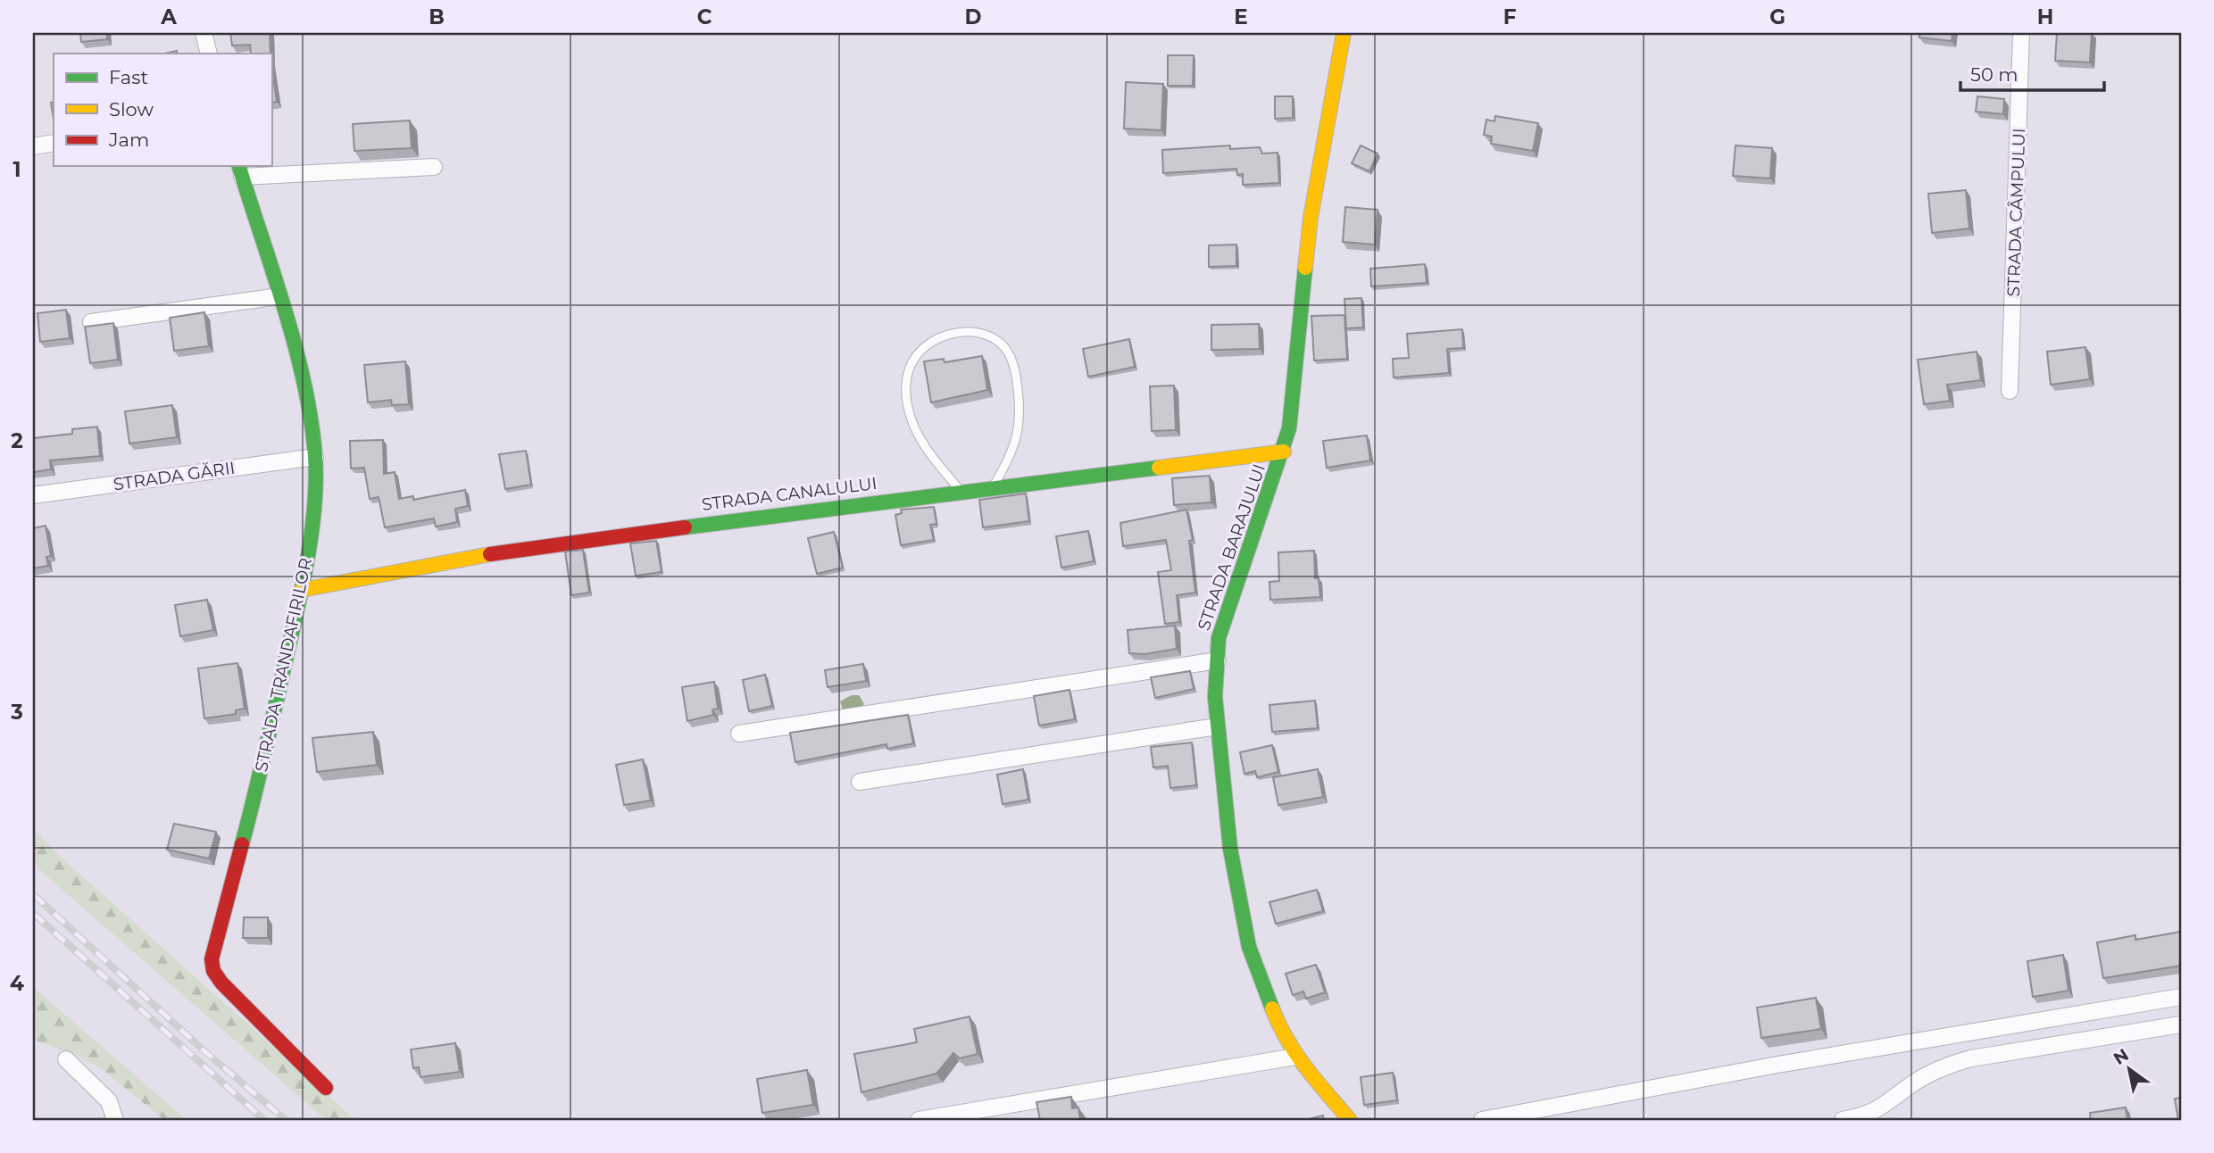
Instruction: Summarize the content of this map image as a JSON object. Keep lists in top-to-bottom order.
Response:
{
  "streets": {
    "street": [
      "STRADA CÂMPULUI",
      "STRADA GĂRII",
      "STRADA CANALULUI",
      "STRADA BARAJULUI",
      "STRADA TRANDAFIRILOR"
    ]
  },
  "crossings": [
    ["STRADA GĂRII", "STRADA TRANDAFIRILOR"],
    ["STRADA CANALULUI", "STRADA BARAJULUI"],
    ["STRADA CANALULUI", "STRADA TRANDAFIRILOR"]
  ],
  "legend": ["Fast", "Slow", "Jam"],
  "scale_bar": "50 m",
  "north": "top left",
  "grid": {
    "columns": [
      "A",
      "B",
      "C",
      "D",
      "E",
      "F",
      "G",
      "H"
    ],
    "rows": [
      "1",
      "2",
      "3",
      "4"
    ]
  }
}
